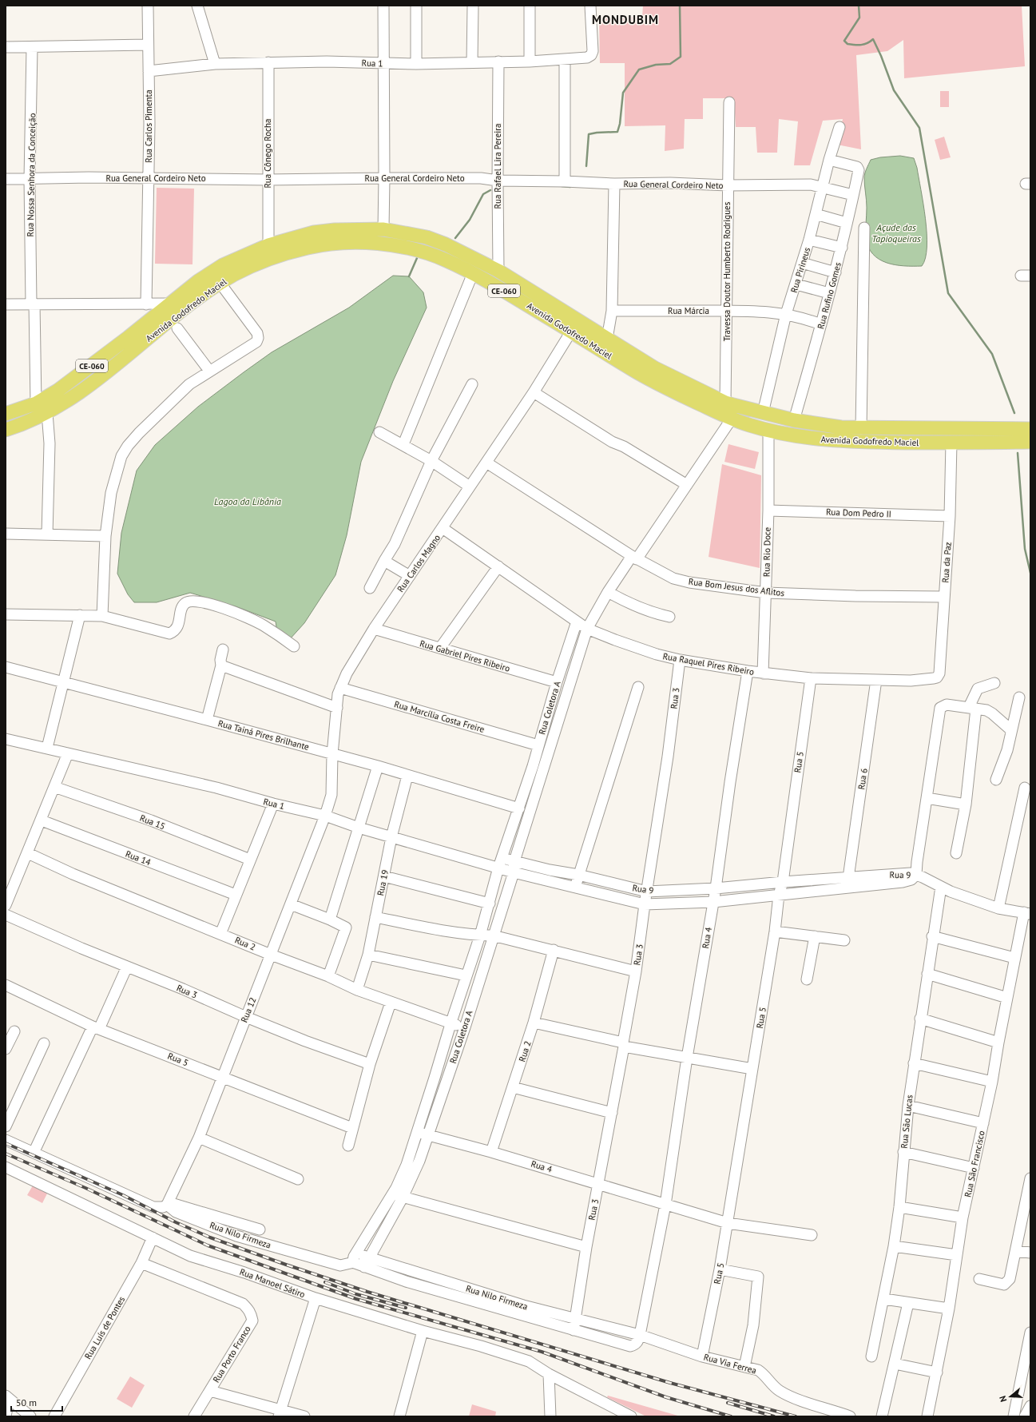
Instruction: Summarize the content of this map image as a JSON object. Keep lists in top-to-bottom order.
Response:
{
  "streets": {
    "main road": ["CE-060", "Avenida Godofredo Maciel"],
    "street": [
      "Rua 1",
      "Rua Carlos Pimenta",
      "Rua Cônego Rocha",
      "Rua Rafael Lira Pereira",
      "Rua Nossa Senhora da Conceição",
      "Rua General Cordeiro Neto",
      "Rua Pirineus",
      "Travessa Doutor Humberto Rodrigues",
      "Rua Rufino Gomes",
      "Rua Márcia",
      "Rua Dom Pedro II",
      "Rua Rio Doce",
      "Rua da Paz",
      "Rua Carlos Magno",
      "Rua Bom Jesus dos Aflitos",
      "Rua Gabriel Pires Ribeiro",
      "Rua Raquel Pires Ribeiro",
      "Rua 3",
      "Rua Coletora A",
      "Rua Marcília Costa Freire",
      "Rua Tainá Pires Brilhante",
      "Rua 5",
      "Rua 6",
      "Rua 15",
      "Rua 14",
      "Rua 9",
      "Rua 19",
      "Rua 4",
      "Rua 2",
      "Rua 12",
      "Rua São Lucas",
      "Rua São Francisco",
      "Rua Nilo Firmeza",
      "Rua Manoel Sátiro",
      "Rua Luís de Pontes",
      "Rua Porto Franco",
      "Rua Via Ferrea"
    ]
  },
  "crossings": [
    ["Rua 1", "Rua Carlos Pimenta"],
    ["Rua 1", "Rua Cônego Rocha"],
    ["Rua 1", "Rua Rafael Lira Pereira"],
    ["Rua 1", "Rua Carlos Magno"],
    ["Rua 1", "Rua Coletora A"],
    ["Rua 1", "Rua 9"],
    ["Rua 1", "Rua 19"],
    ["Rua 1", "Rua 12"],
    ["Rua Carlos Pimenta", "Rua General Cordeiro Neto"],
    ["Rua Cônego Rocha", "Rua General Cordeiro Neto"],
    ["Rua Cônego Rocha", "Avenida Godofredo Maciel"],
    ["Rua Rafael Lira Pereira", "Rua General Cordeiro Neto"],
    ["Rua Rafael Lira Pereira", "Avenida Godofredo Maciel"],
    ["Rua Nossa Senhora da Conceição", "Rua General Cordeiro Neto"],
    ["Rua Nossa Senhora da Conceição", "Avenida Godofredo Maciel"],
    ["Rua General Cordeiro Neto", "Rua Pirineus"],
    ["Rua General Cordeiro Neto", "Travessa Doutor Humberto Rodrigues"],
    ["Rua General Cordeiro Neto", "Rua Rufino Gomes"],
    ["Rua Pirineus", "Rua Rufino Gomes"],
    ["Rua Pirineus", "Avenida Godofredo Maciel"],
    ["Rua Pirineus", "Rua Márcia"],
    ["Travessa Doutor Humberto Rodrigues", "Avenida Godofredo Maciel"],
    ["Travessa Doutor Humberto Rodrigues", "Rua Márcia"],
    ["Rua Rufino Gomes", "Avenida Godofredo Maciel"],
    ["Rua Rufino Gomes", "Rua Márcia"],
    ["Avenida Godofredo Maciel", "Rua Rio Doce"],
    ["Avenida Godofredo Maciel", "Rua da Paz"],
    ["Avenida Godofredo Maciel", "Rua Carlos Magno"],
    ["Avenida Godofredo Maciel", "Rua Coletora A"],
    ["Rua Dom Pedro II", "Rua Rio Doce"],
    ["Rua Dom Pedro II", "Rua da Paz"],
    ["Rua Rio Doce", "Rua Bom Jesus dos Aflitos"],
    ["Rua Rio Doce", "Rua Raquel Pires Ribeiro"],
    ["Rua da Paz", "Rua Bom Jesus dos Aflitos"],
    ["Rua da Paz", "Rua Raquel Pires Ribeiro"],
    ["Rua Carlos Magno", "Rua Bom Jesus dos Aflitos"],
    ["Rua Carlos Magno", "Rua Gabriel Pires Ribeiro"],
    ["Rua Carlos Magno", "Rua Raquel Pires Ribeiro"],
    ["Rua Carlos Magno", "Rua Marcília Costa Freire"],
    ["Rua Carlos Magno", "Rua Tainá Pires Brilhante"],
    ["Rua Carlos Magno", "Rua 12"],
    ["Rua Bom Jesus dos Aflitos", "Rua Coletora A"],
    ["Rua Gabriel Pires Ribeiro", "Rua Coletora A"],
    ["Rua Raquel Pires Ribeiro", "Rua 3"],
    ["Rua Raquel Pires Ribeiro", "Rua Coletora A"],
    ["Rua Raquel Pires Ribeiro", "Rua 5"],
    ["Rua Raquel Pires Ribeiro", "Rua 6"],
    ["Rua Raquel Pires Ribeiro", "Rua 4"],
    ["Rua 3", "Rua 9"],
    ["Rua 3", "Rua 4"],
    ["Rua 3", "Rua 12"],
    ["Rua 3", "Rua Nilo Firmeza"],
    ["Rua Coletora A", "Rua Marcília Costa Freire"],
    ["Rua Coletora A", "Rua Tainá Pires Brilhante"],
    ["Rua Coletora A", "Rua 9"],
    ["Rua Coletora A", "Rua 4"],
    ["Rua Coletora A", "Rua 2"],
    ["Rua Coletora A", "Rua Nilo Firmeza"],
    ["Rua Tainá Pires Brilhante", "Rua 19"],
    ["Rua 5", "Rua 9"],
    ["Rua 5", "Rua 4"],
    ["Rua 5", "Rua 12"],
    ["Rua 5", "Rua Via Ferrea"],
    ["Rua 6", "Rua 9"],
    ["Rua 9", "Rua 4"],
    ["Rua 19", "Rua 2"],
    ["Rua 4", "Rua 2"],
    ["Rua 4", "Rua Nilo Firmeza"],
    ["Rua 4", "Rua Via Ferrea"],
    ["Rua 2", "Rua 12"],
    ["Rua 12", "Rua Nilo Firmeza"],
    ["Rua Nilo Firmeza", "Rua Via Ferrea"],
    ["Rua Manoel Sátiro", "Rua Luís de Pontes"],
    ["Rua Luís de Pontes", "Rua Porto Franco"]
  ],
  "districts": ["MONDUBIM"],
  "water": ["Açude das Tapioqueiras", "Lagoa da Libânia"],
  "scale_bar": "50 m",
  "north": "left"
}
